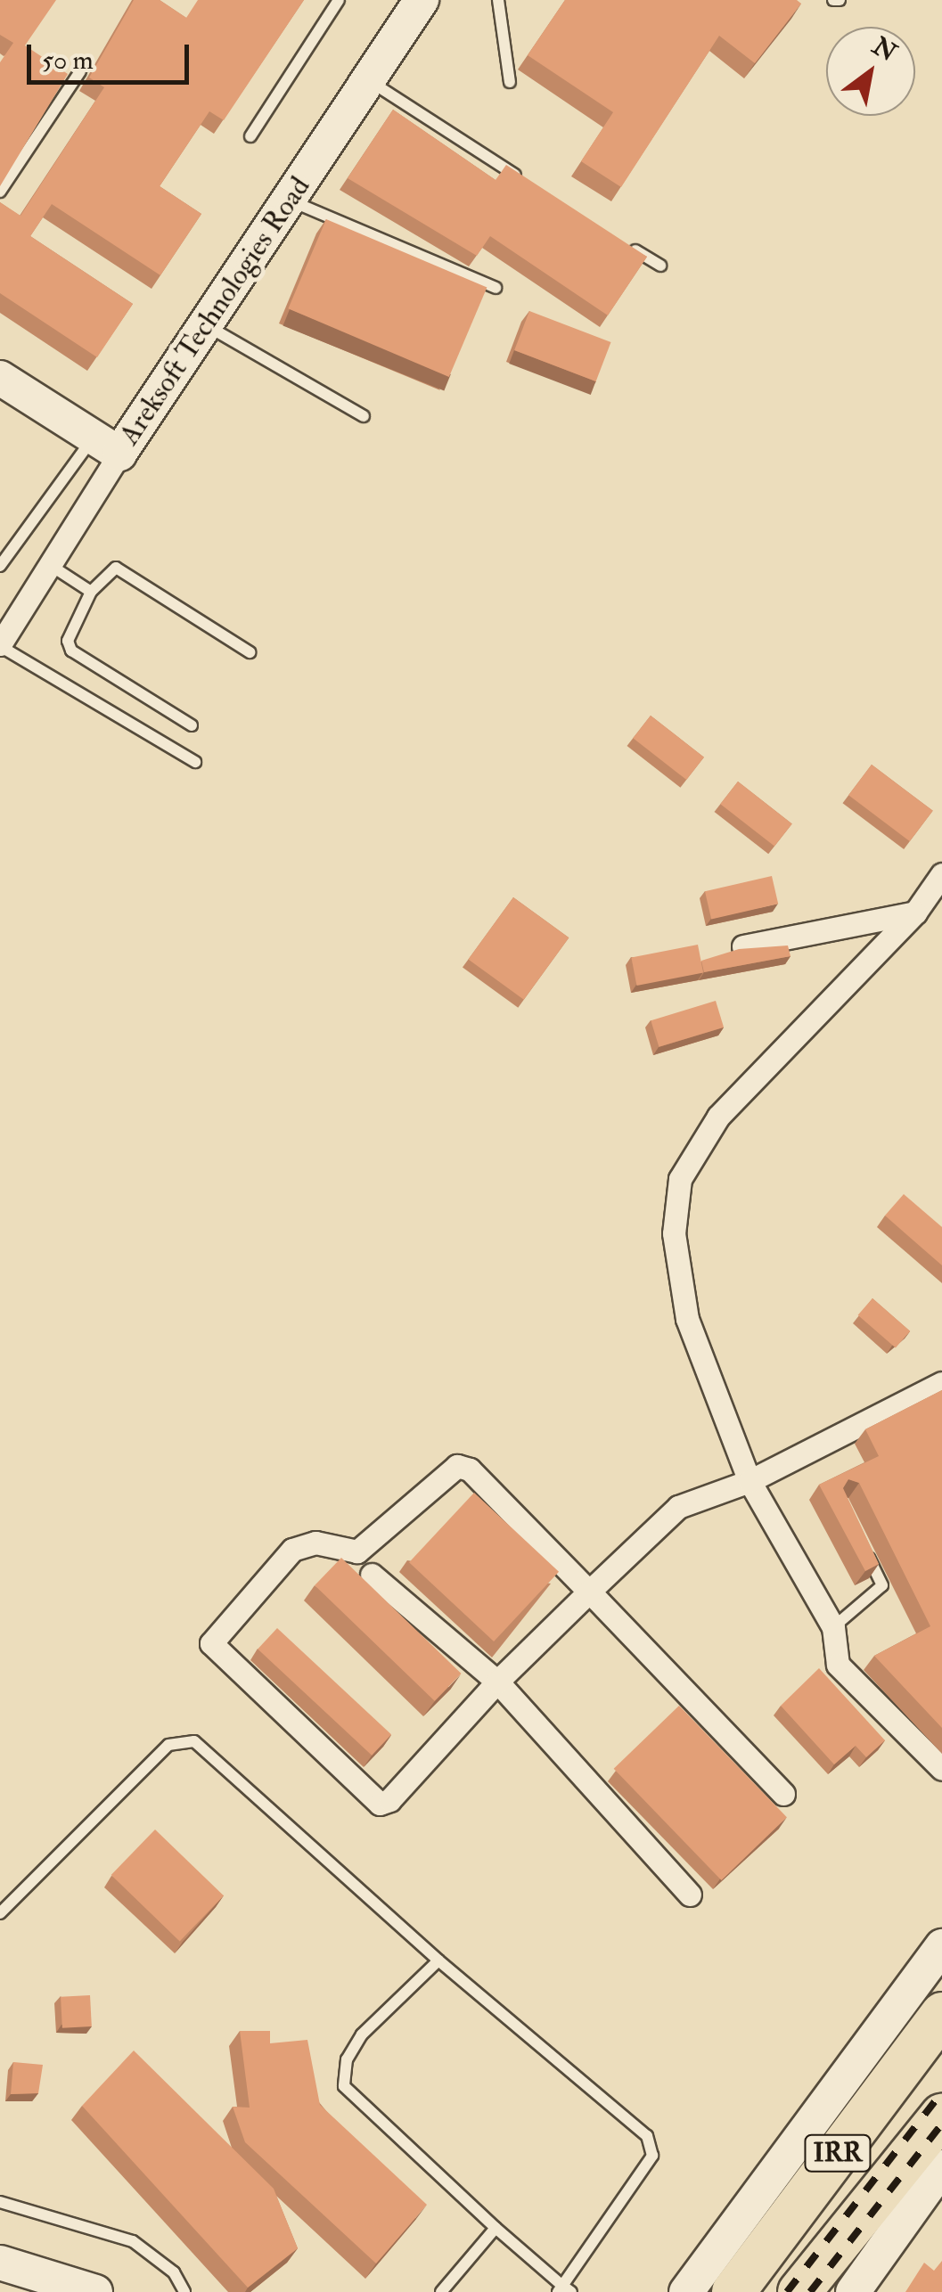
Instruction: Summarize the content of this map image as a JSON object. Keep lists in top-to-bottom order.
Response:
{
  "streets": {
    "highway": ["IRR"],
    "street": ["Areksoft Technologies Road"]
  },
  "scale_bar": "50 m",
  "north": "top right"
}
